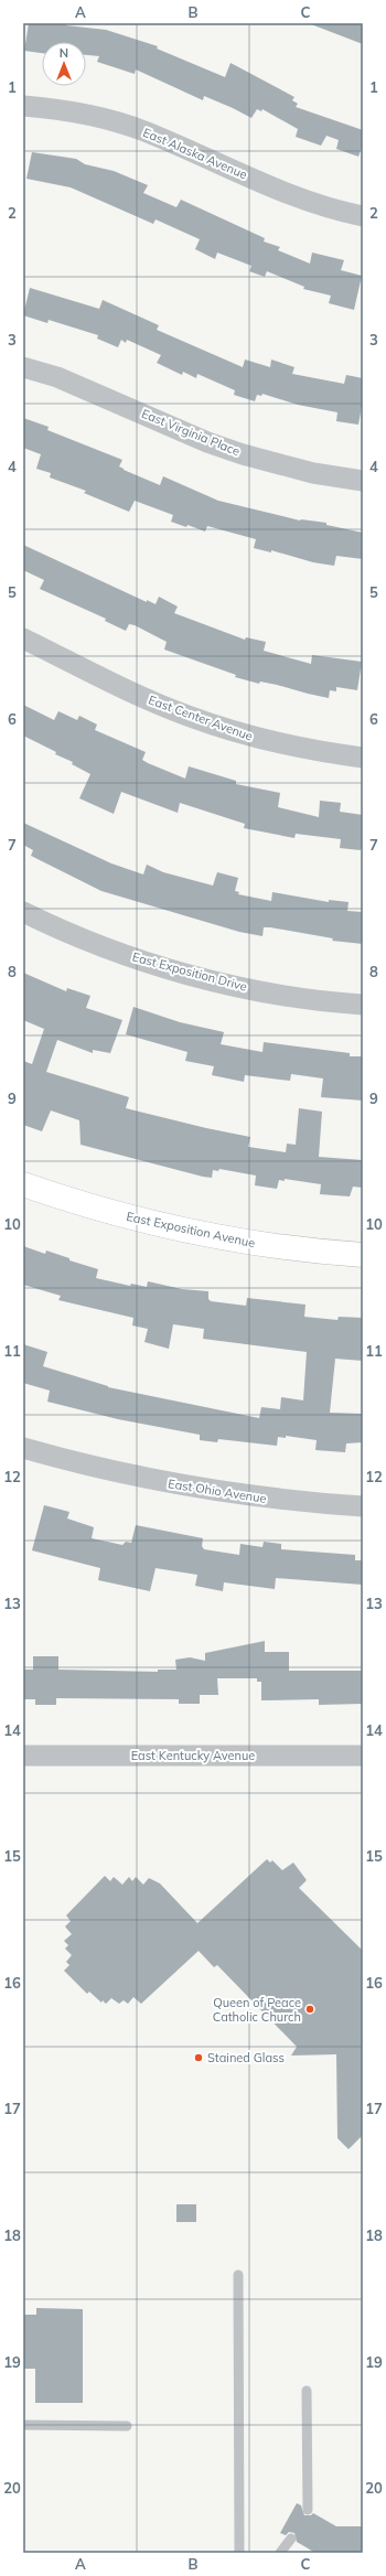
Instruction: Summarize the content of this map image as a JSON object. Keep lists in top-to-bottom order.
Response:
{
  "streets": {
    "street": [
      "East Alaska Avenue",
      "East Virginia Place",
      "East Center Avenue",
      "East Exposition Drive",
      "East Exposition Avenue",
      "East Ohio Avenue",
      "East Kentucky Avenue"
    ]
  },
  "places": ["Queen of Peace Catholic Church", "Stained Glass"],
  "north": "top",
  "grid": {
    "columns": ["A", "B", "C"],
    "rows": [
      "1",
      "2",
      "3",
      "4",
      "5",
      "6",
      "7",
      "8",
      "9",
      "10",
      "11",
      "12",
      "13",
      "14",
      "15",
      "16",
      "17",
      "18",
      "19",
      "20"
    ]
  }
}
